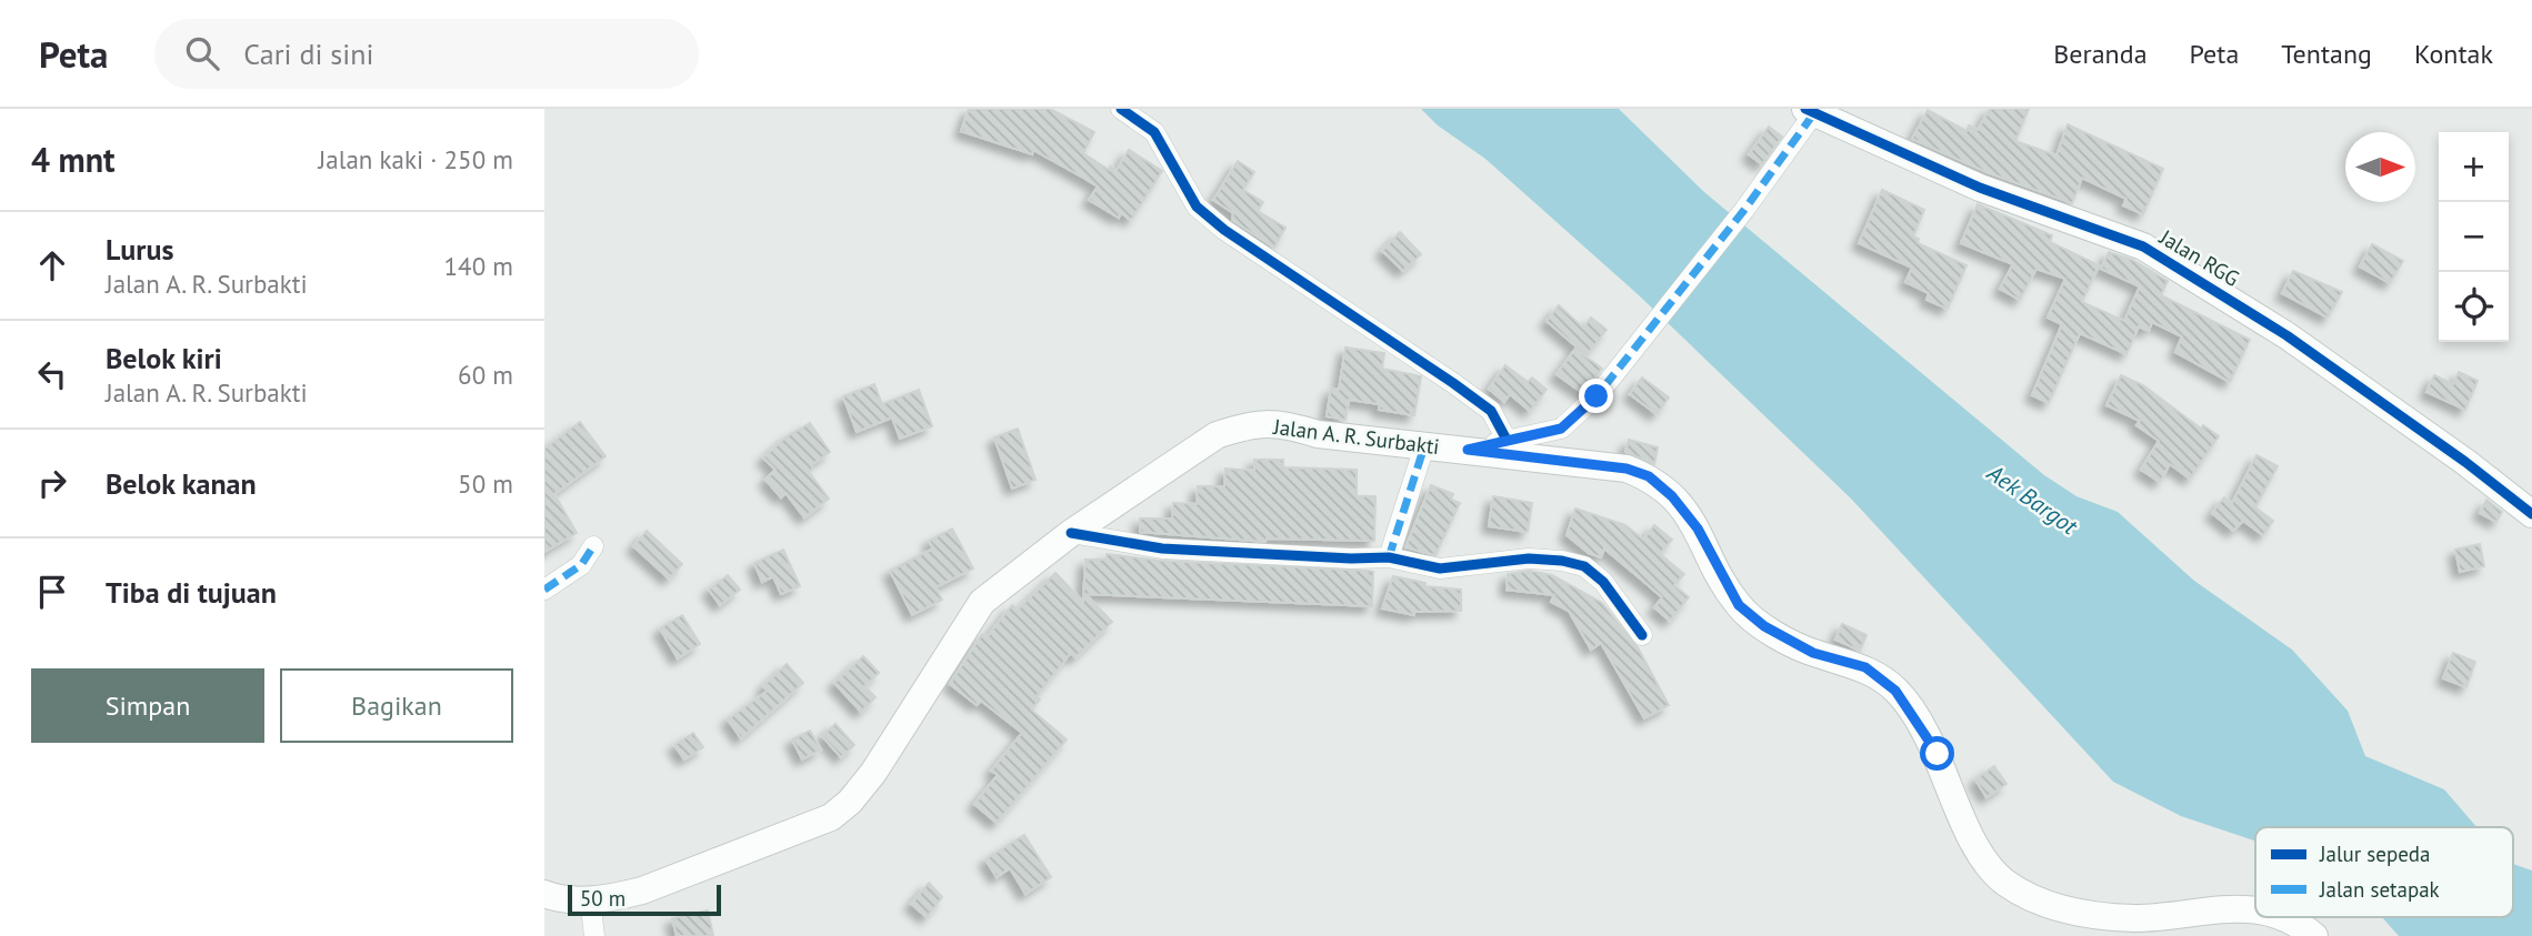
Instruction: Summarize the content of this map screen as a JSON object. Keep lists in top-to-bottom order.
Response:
{
  "streets": {
    "main road": ["Jalan RGG", "Jalan A. R. Surbakti"]
  },
  "water": ["Aek Bargot"],
  "legend": ["Jalur sepeda", "Jalan setapak"],
  "scale_bar": "50 m",
  "north": "right",
  "page": {
    "header": "Peta",
    "search": "Cari di sini",
    "nav": [
      "Beranda",
      "Peta",
      "Tentang",
      "Kontak"
    ],
    "heading": ["4 mnt", "Jalan kaki · 250 m"],
    "map_buttons": ["+", "−"],
    "list": [
      ["Lurus", "Jalan A. R. Surbakti", "140 m"],
      ["Belok kiri", "Jalan A. R. Surbakti", "60 m"],
      ["Belok kanan", "50 m"],
      "Tiba di tujuan"
    ],
    "buttons": ["Simpan", "Bagikan"],
    "scale": "50 m"
  }
}
